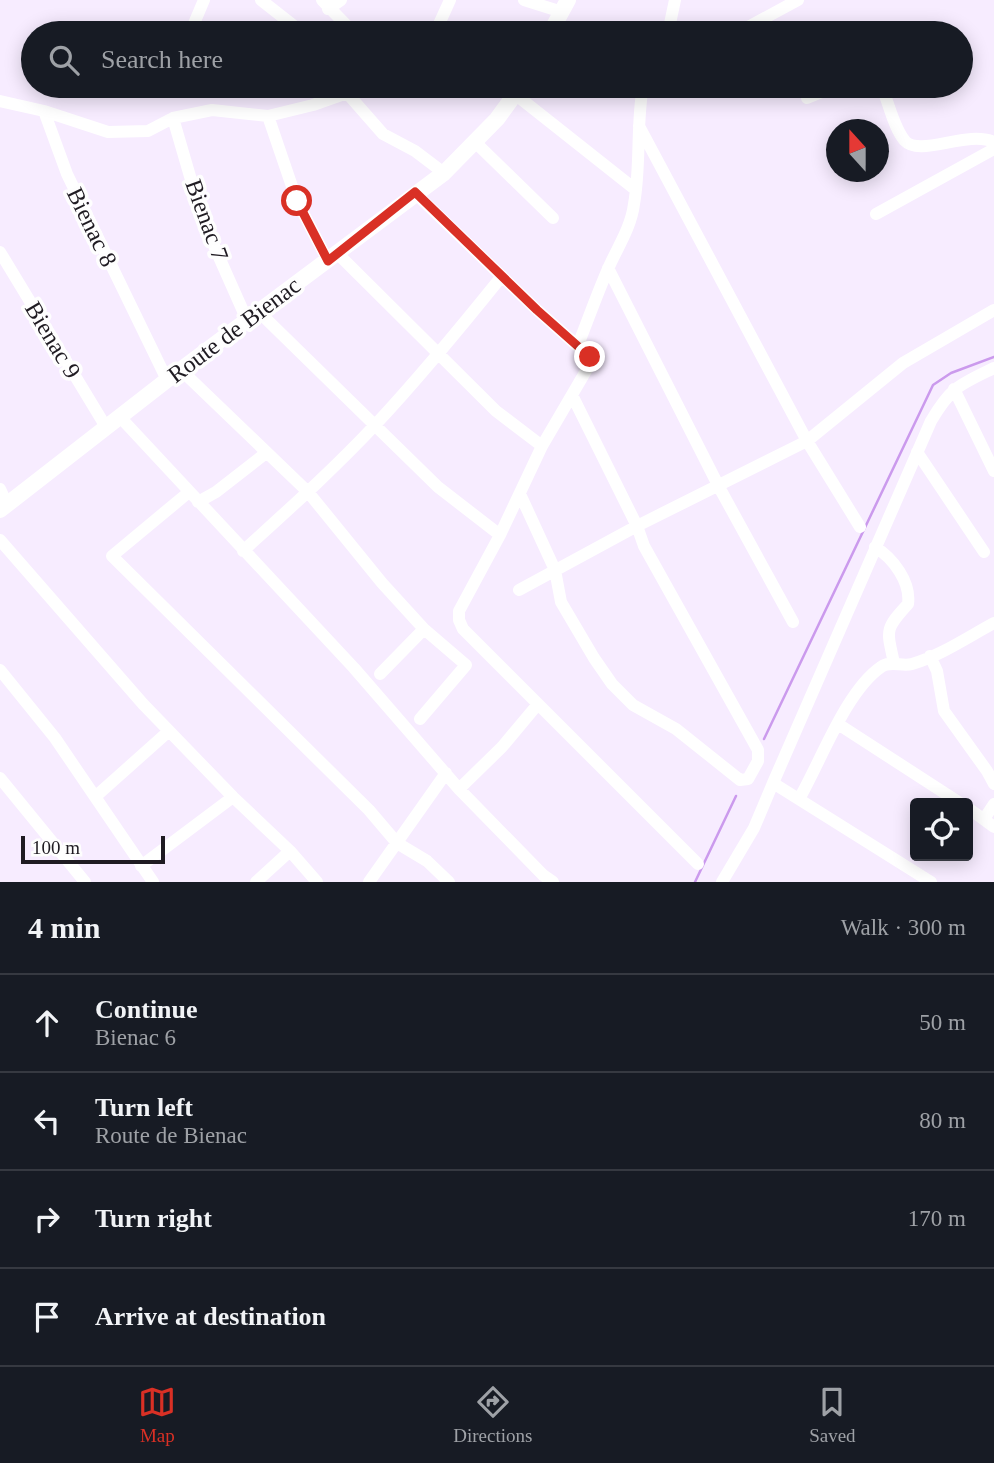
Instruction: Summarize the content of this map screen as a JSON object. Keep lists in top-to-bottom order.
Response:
{
  "streets": {
    "main road": ["Route de Bienac"],
    "street": ["Bienac 7", "Bienac 8", "Bienac 9"]
  },
  "crossings": [
    ["Bienac 7", "Route de Bienac"],
    ["Bienac 8", "Route de Bienac"],
    ["Route de Bienac", "Bienac 9"]
  ],
  "scale_bar": "100 m",
  "north": "top",
  "page": {
    "search": "Search here",
    "scale": "100 m",
    "heading": ["4 min", "Walk · 300 m"],
    "list": [
      ["Continue", "Bienac 6", "50 m"],
      ["Turn left", "Route de Bienac", "80 m"],
      ["Turn right", "170 m"],
      "Arrive at destination"
    ],
    "nav": ["Map", "Directions", "Saved"]
  }
}
